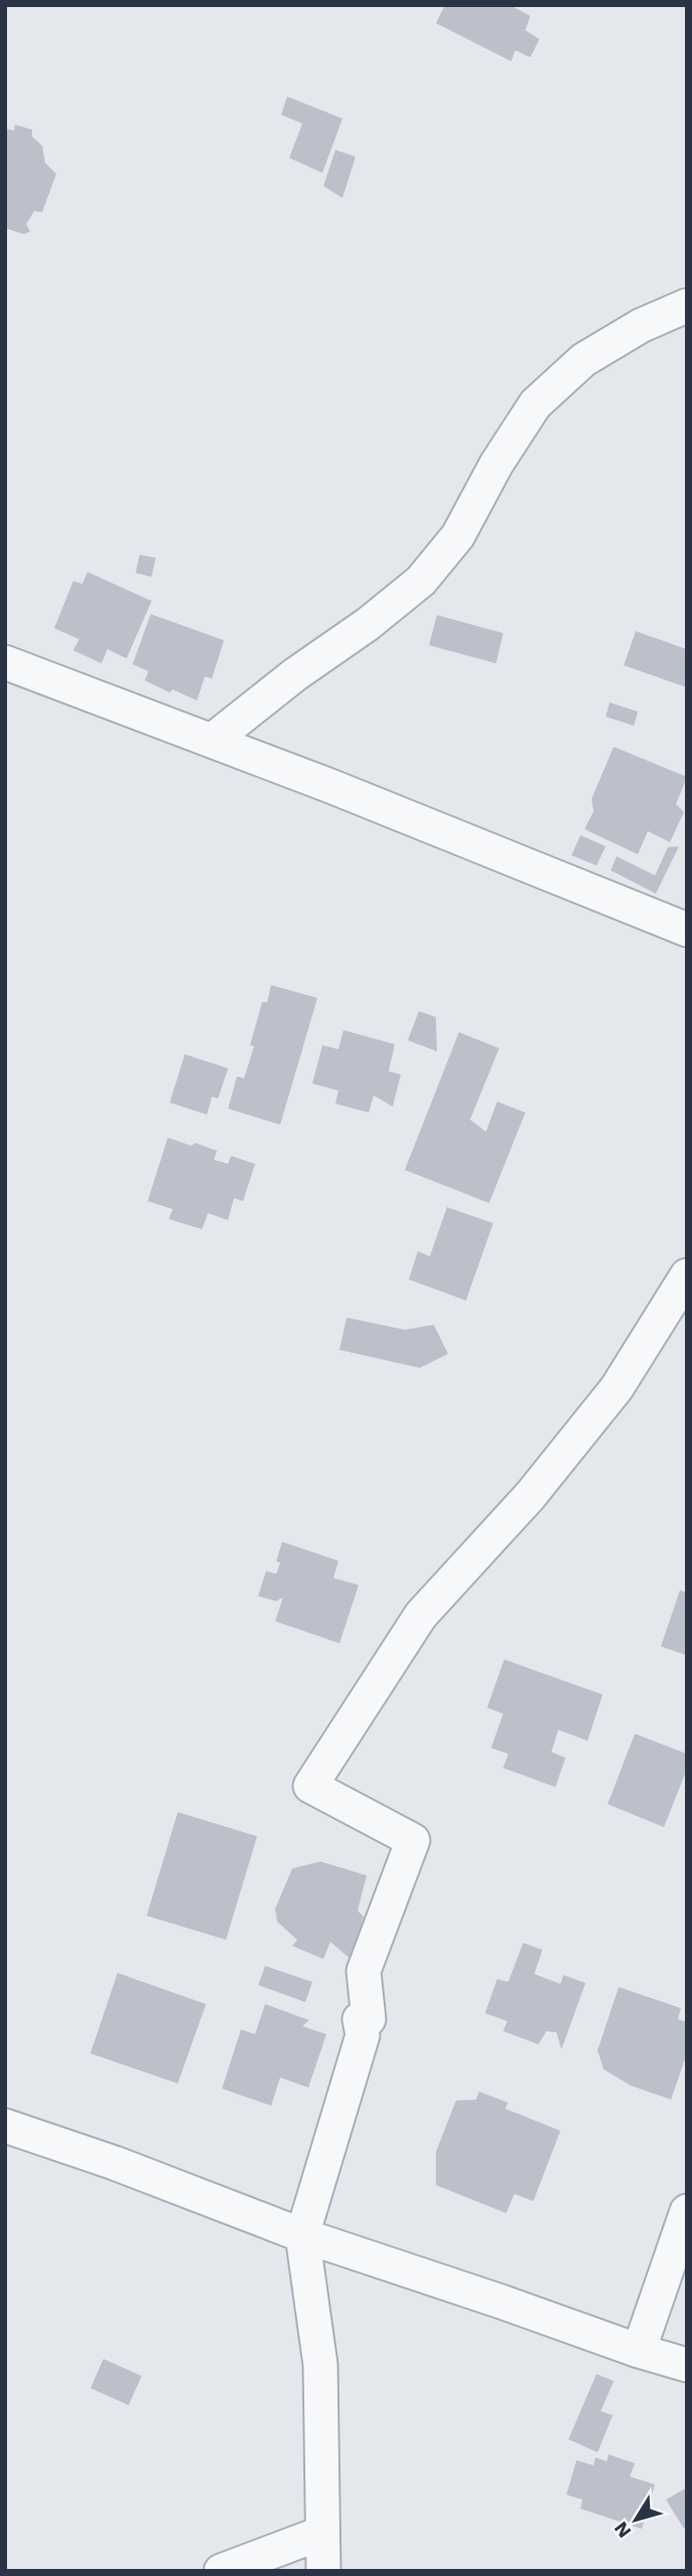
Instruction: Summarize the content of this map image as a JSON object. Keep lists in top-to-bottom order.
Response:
{
  "north": "bottom left"
}
